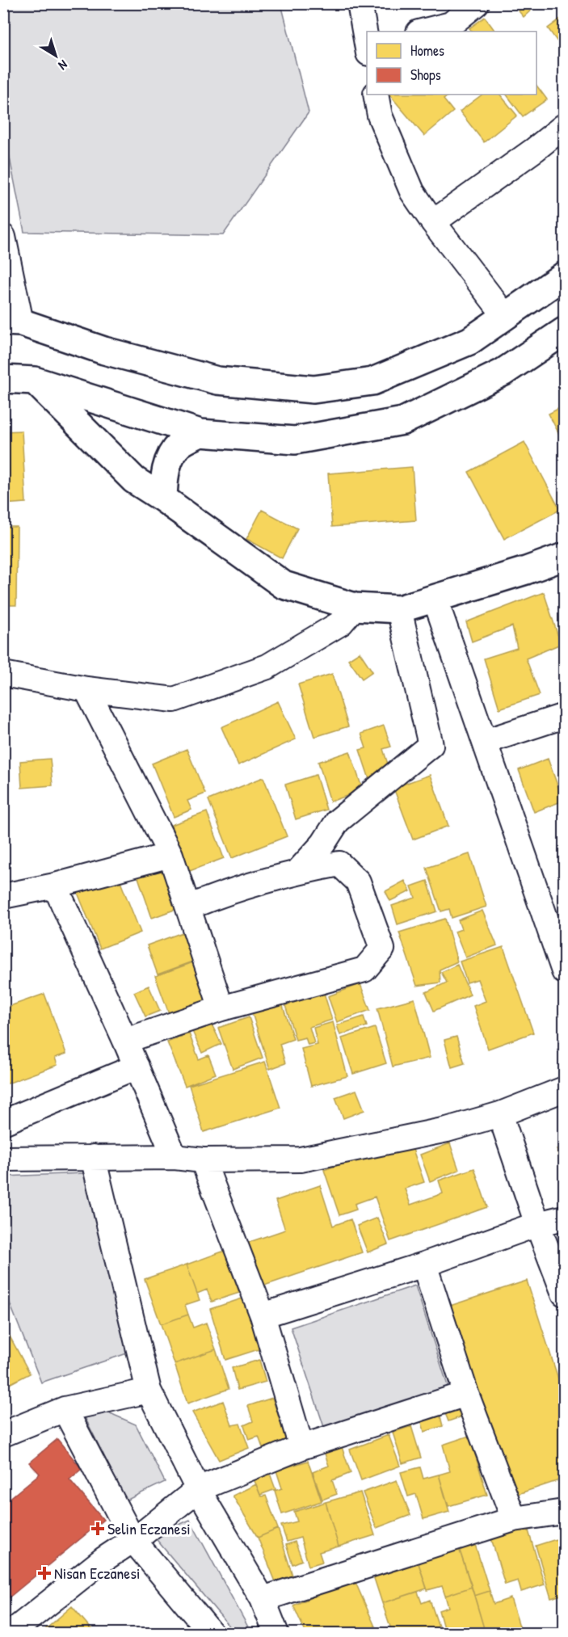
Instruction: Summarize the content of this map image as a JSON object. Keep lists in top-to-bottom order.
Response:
{
  "places": {
    "health": ["Selin Eczanesi", "Nisan Eczanesi"]
  },
  "legend": ["Homes", "Shops"],
  "north": "bottom right"
}
